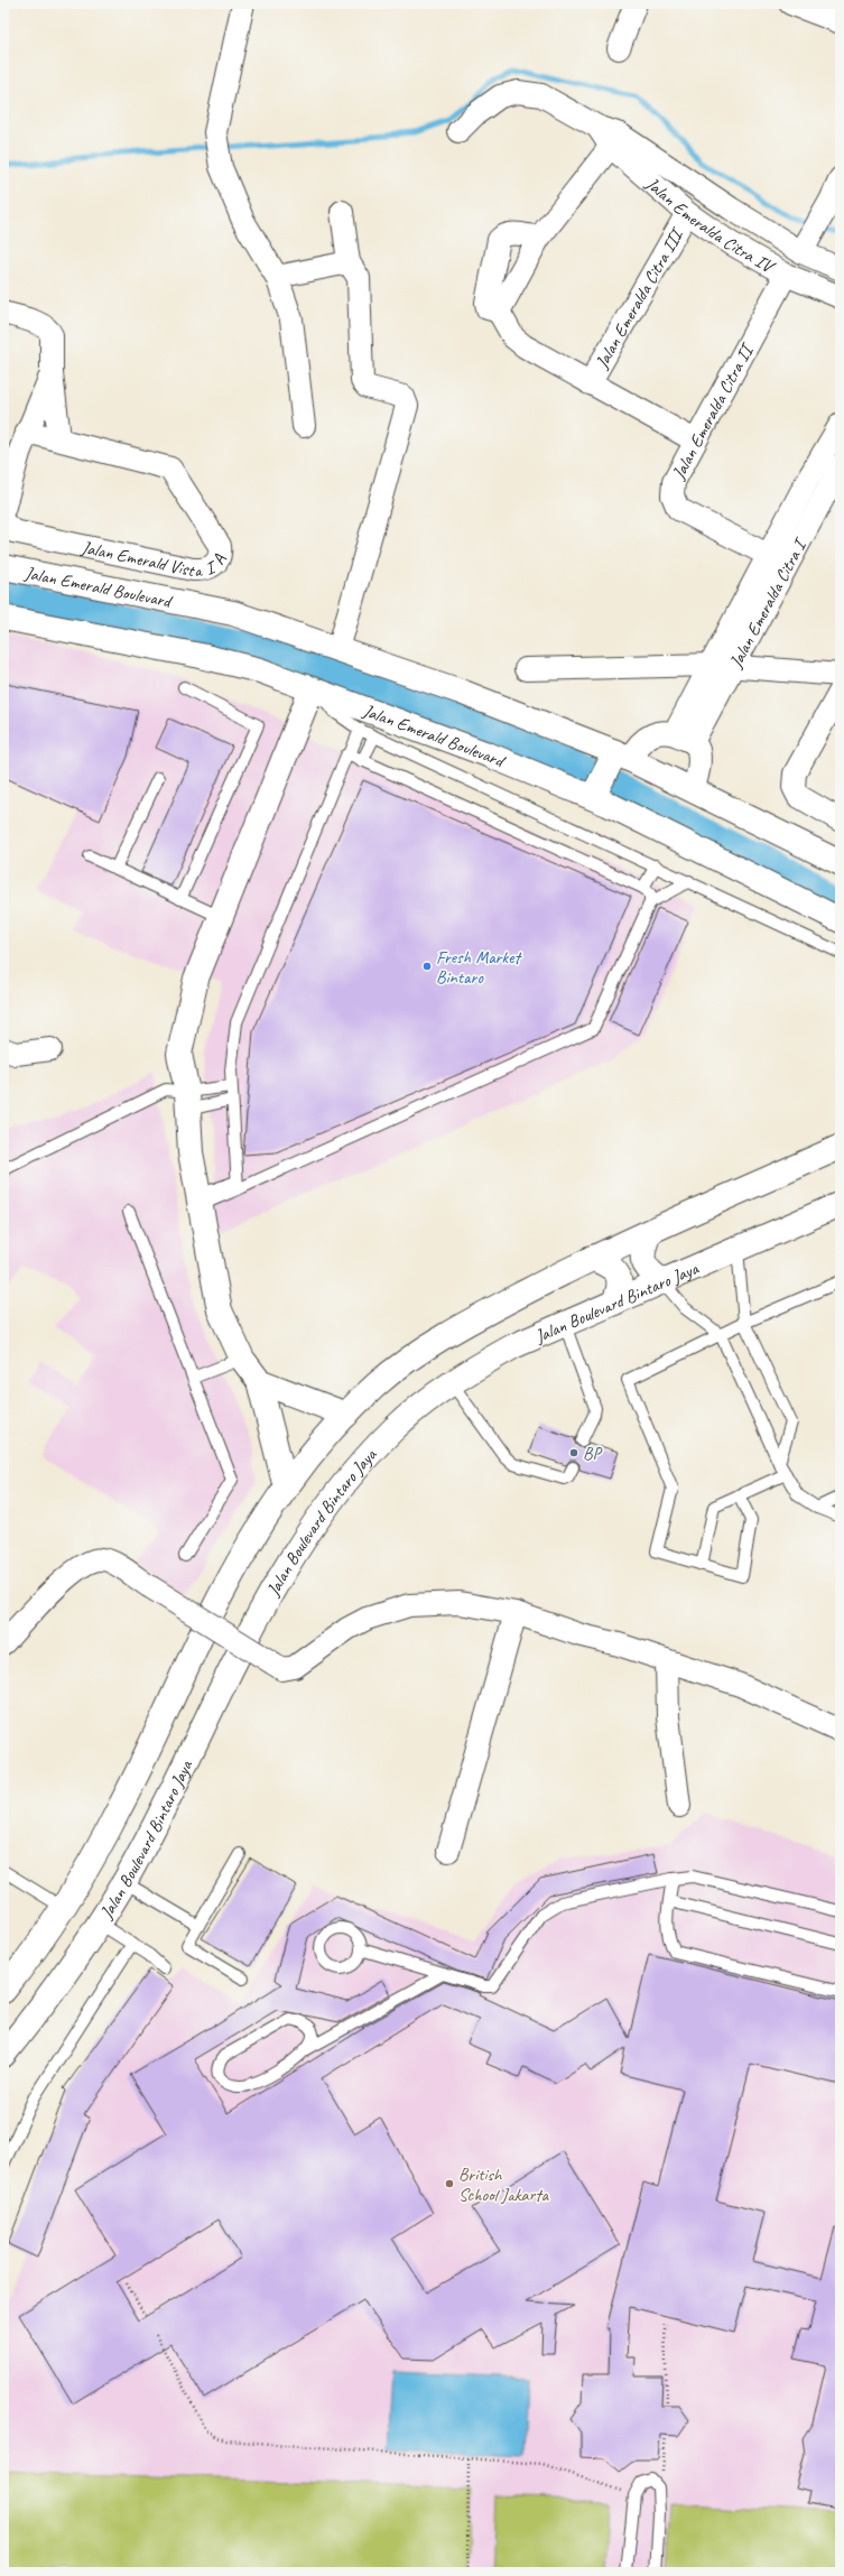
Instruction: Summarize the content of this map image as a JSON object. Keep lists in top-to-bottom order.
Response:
{
  "streets": {
    "main road": ["Jalan Emerald Boulevard", "Jalan Boulevard Bintaro Jaya"],
    "street": [
      "Jalan Emeralda Citra IV",
      "Jalan Emeralda Citra III",
      "Jalan Emeralda Citra II",
      "Jalan Emerald Vista I A",
      "Jalan Emeralda Citra I"
    ]
  },
  "crossings": [
    ["Jalan Emeralda Citra IV", "Jalan Emeralda Citra III"],
    ["Jalan Emeralda Citra IV", "Jalan Emeralda Citra II"],
    ["Jalan Emeralda Citra III", "Jalan Emeralda Citra II"],
    ["Jalan Emeralda Citra II", "Jalan Emeralda Citra I"]
  ],
  "places": ["Fresh Market Bintaro", "BP", "British School Jakarta"]
}
